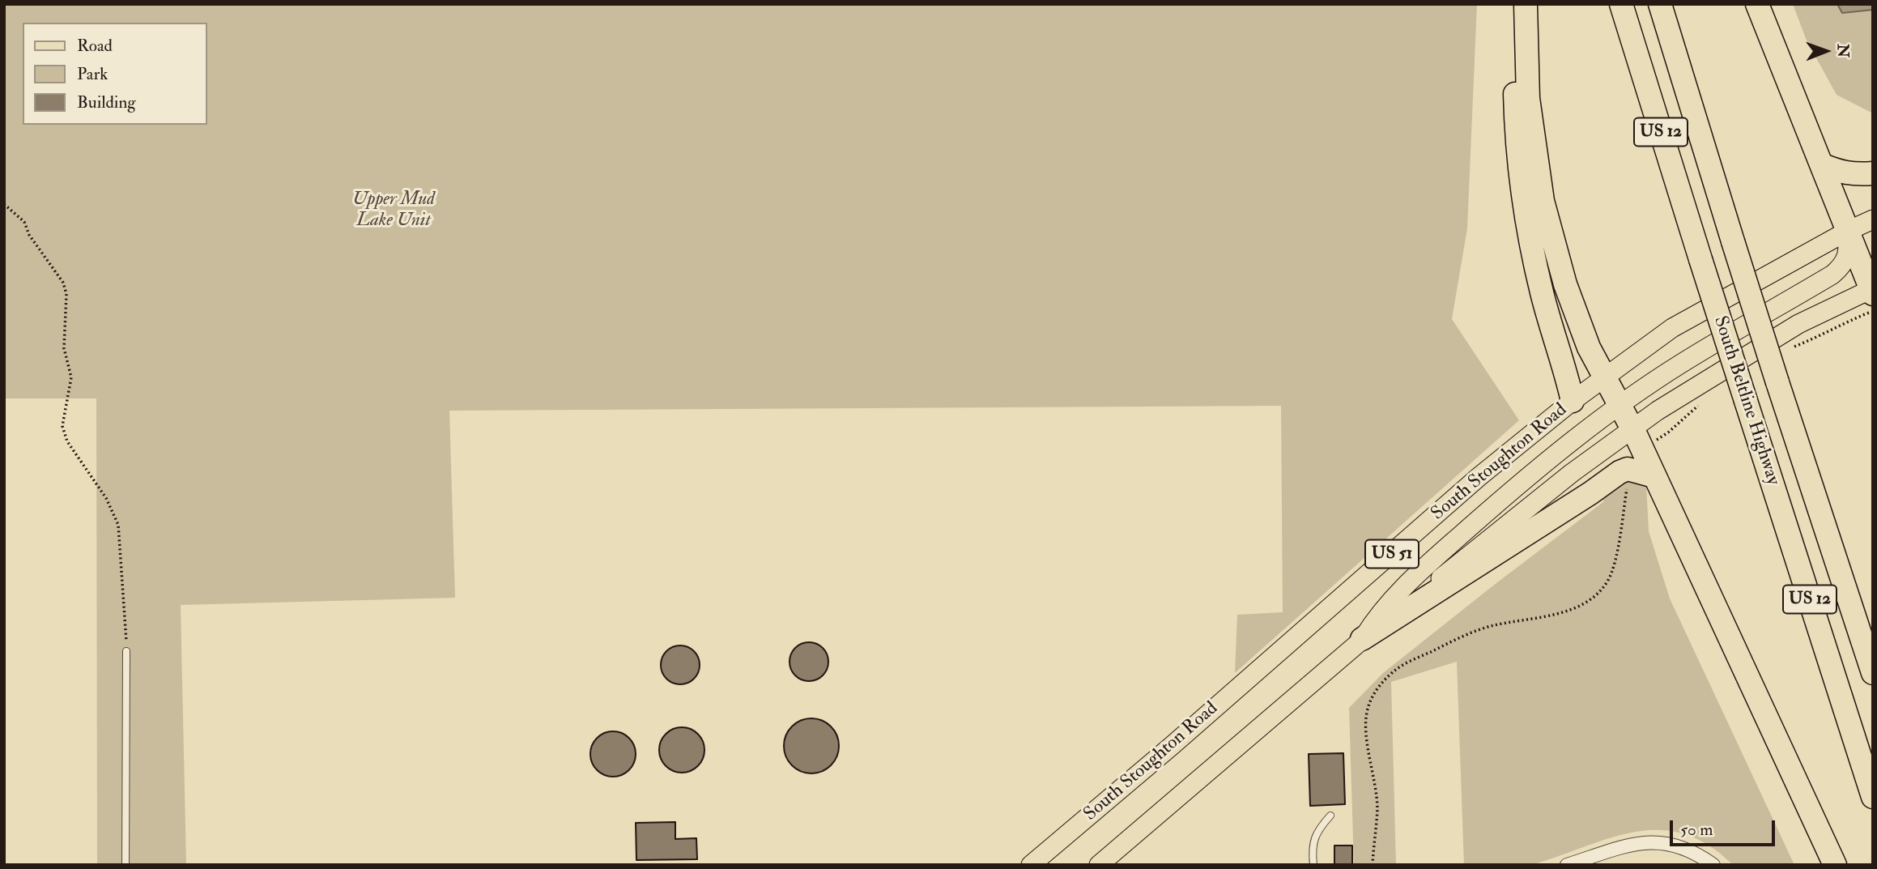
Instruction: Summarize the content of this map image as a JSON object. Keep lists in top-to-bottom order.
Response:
{
  "streets": {
    "highway": ["US 12", "South Beltline Highway"],
    "main road": ["South Stoughton Road", "US 51"]
  },
  "parks": ["Upper Mud Lake Unit"],
  "legend": ["Road", "Park", "Building"],
  "scale_bar": "50 m",
  "north": "right"
}
